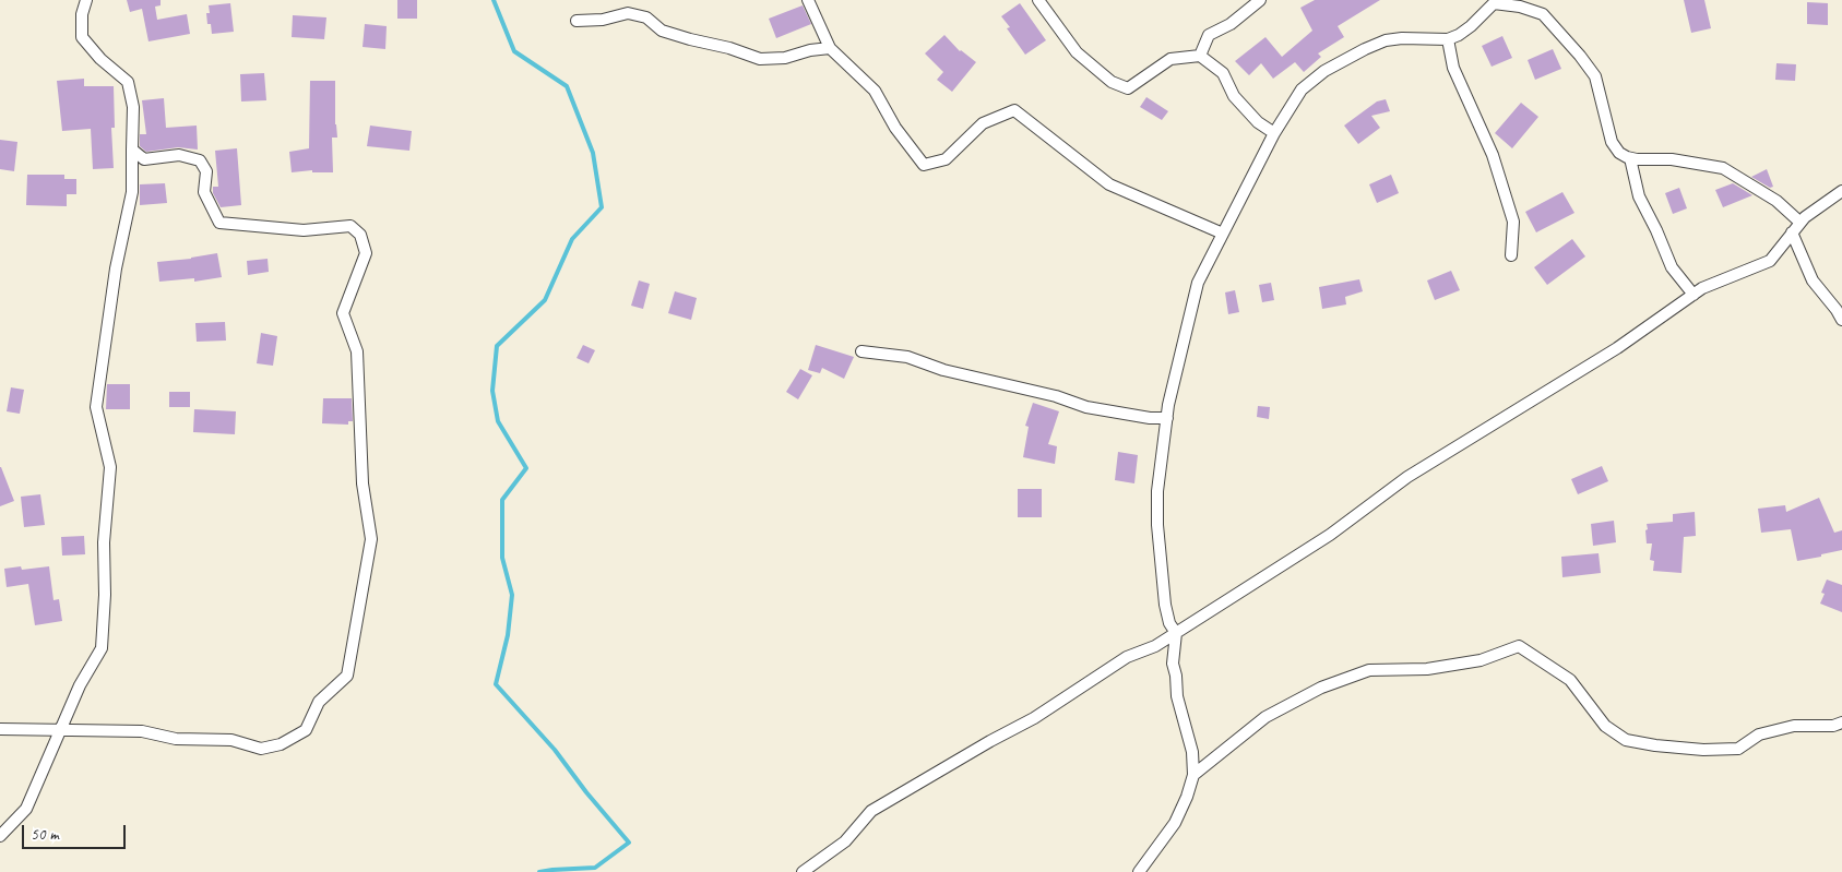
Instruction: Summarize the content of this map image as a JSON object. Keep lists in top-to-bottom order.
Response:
{
  "scale_bar": "50 m"
}
